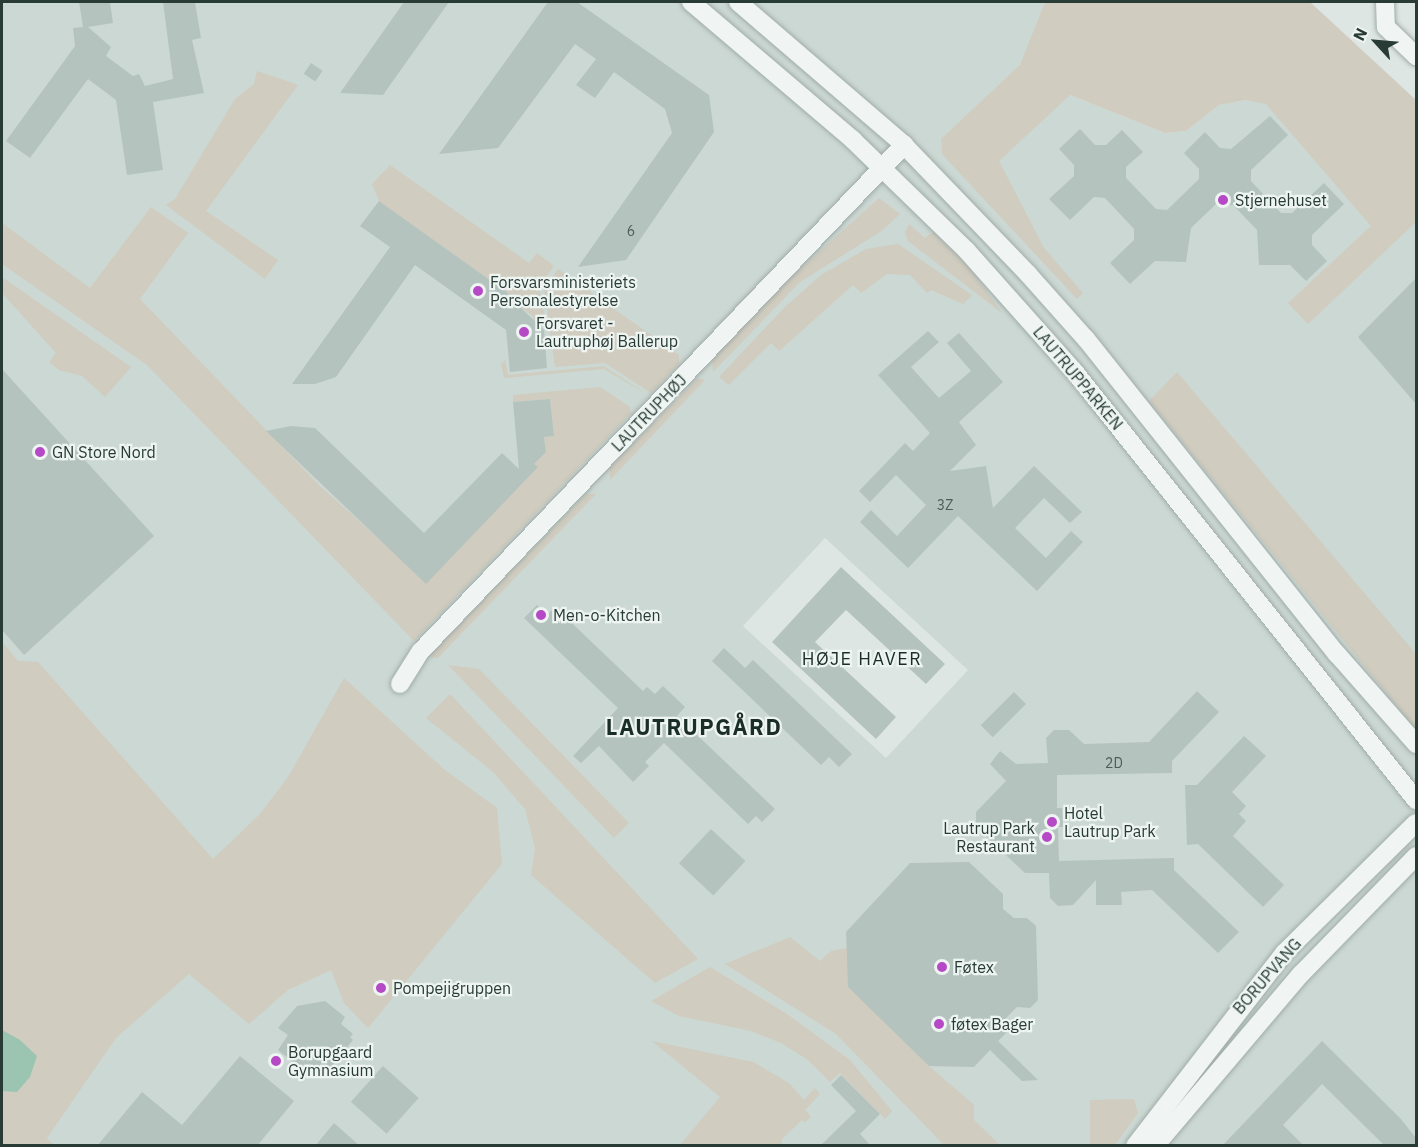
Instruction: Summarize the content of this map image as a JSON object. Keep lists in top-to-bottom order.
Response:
{
  "streets": {
    "street": ["LAUTRUPPARKEN", "LAUTRUPHØJ", "BORUPVANG"]
  },
  "crossings": [
    ["LAUTRUPPARKEN", "LAUTRUPHØJ"]
  ],
  "districts": ["HØJE HAVER", "LAUTRUPGÅRD"],
  "places": [
    "Stjernehuset",
    "Forsvarsministeriets Personalestyrelse",
    "Forsvaret - Lautruphøj Ballerup",
    "GN Store Nord",
    "Men-o-Kitchen",
    "Hotel Lautrup Park",
    "Lautrup Park Restaurant",
    "Føtex",
    "Pompejigruppen",
    "føtex Bager",
    "Borupgaard Gymnasium"
  ],
  "house_numbers": ["6", "3Z", "2D"],
  "north": "top left"
}
